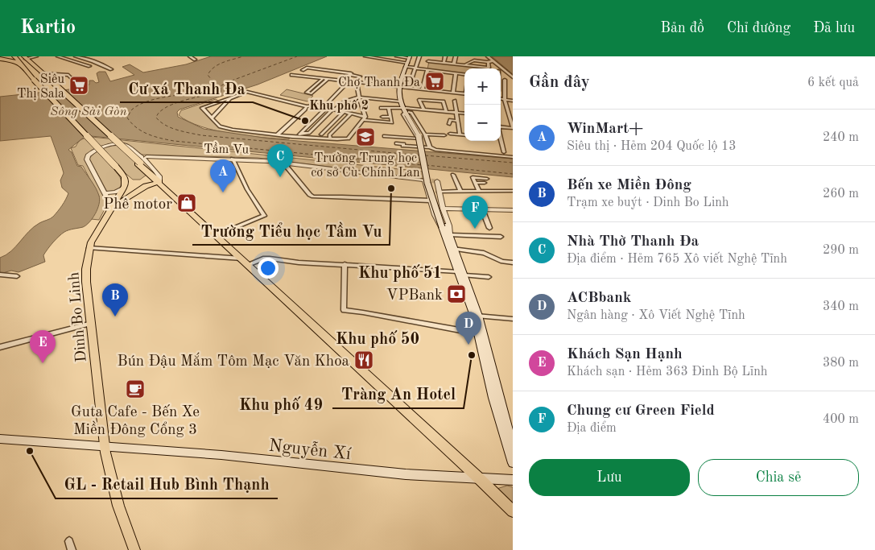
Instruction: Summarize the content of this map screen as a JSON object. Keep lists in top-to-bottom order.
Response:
{
  "streets": {
    "main road": ["Dinh Bo Linh", "Nguyễn Xí"],
    "street": ["Tầm Vu"]
  },
  "crossings": [
    ["Dinh Bo Linh", "Nguyễn Xí"]
  ],
  "districts": [
    "Khu phố 2",
    "Khu phố 51",
    "Khu phố 50",
    "Khu phố 49"
  ],
  "water": ["Sông Sài Gòn"],
  "places": {
    "supermarket": ["Chợ Thanh Đa", "Siêu Thị Sala"],
    "other": [
      "Cư xá Thanh Đa",
      "Trường Tiểu học Tầm Vu",
      "Tràng An Hotel",
      "GL - Retail Hub Bình Thạnh"
    ],
    "school or university": ["Trường Trung học cơ sở Cù Chính Lan"],
    "shop": ["Phê motor"],
    "bank": ["VPBank"],
    "restaurant": ["Bún Đậu Mắm Tôm Mạc Văn Khoa"],
    "cafe": ["Guta Cafe - Bến Xe Miền Đông Cổng 3"]
  },
  "page": {
    "header": "Kartio",
    "nav": ["Bản đồ", "Chỉ đường", "Đã lưu"],
    "heading": ["Gần đây", "6 kết quả"],
    "map_buttons": ["+", "−"],
    "list": [
      {
        "mark": "A",
        "name": "WinMart+",
        "note": "Siêu thị · Hẻm 204 Quốc lộ 13",
        "value": "240 m"
      },
      {
        "mark": "B",
        "name": "Bến xe Miền Đông",
        "note": "Trạm xe buýt · Dinh Bo Linh",
        "value": "260 m"
      },
      {
        "mark": "C",
        "name": "Nhà Thờ Thanh Đa",
        "note": "Địa điểm · Hẻm 765 Xô viết Nghệ Tĩnh",
        "value": "290 m"
      },
      {
        "mark": "D",
        "name": "ACBbank",
        "note": "Ngân hàng · Xô Viết Nghệ Tĩnh",
        "value": "340 m"
      },
      {
        "mark": "E",
        "name": "Khách Sạn Hạnh",
        "note": "Khách sạn · Hẻm 363 Đinh Bộ Lĩnh",
        "value": "380 m"
      },
      {
        "mark": "F",
        "name": "Chung cư Green Field",
        "note": "Địa điểm",
        "value": "400 m"
      }
    ],
    "pins": [
      "C",
      "A",
      "F",
      "B",
      "D",
      "E"
    ],
    "buttons": ["Lưu", "Chia sẻ"]
  }
}
